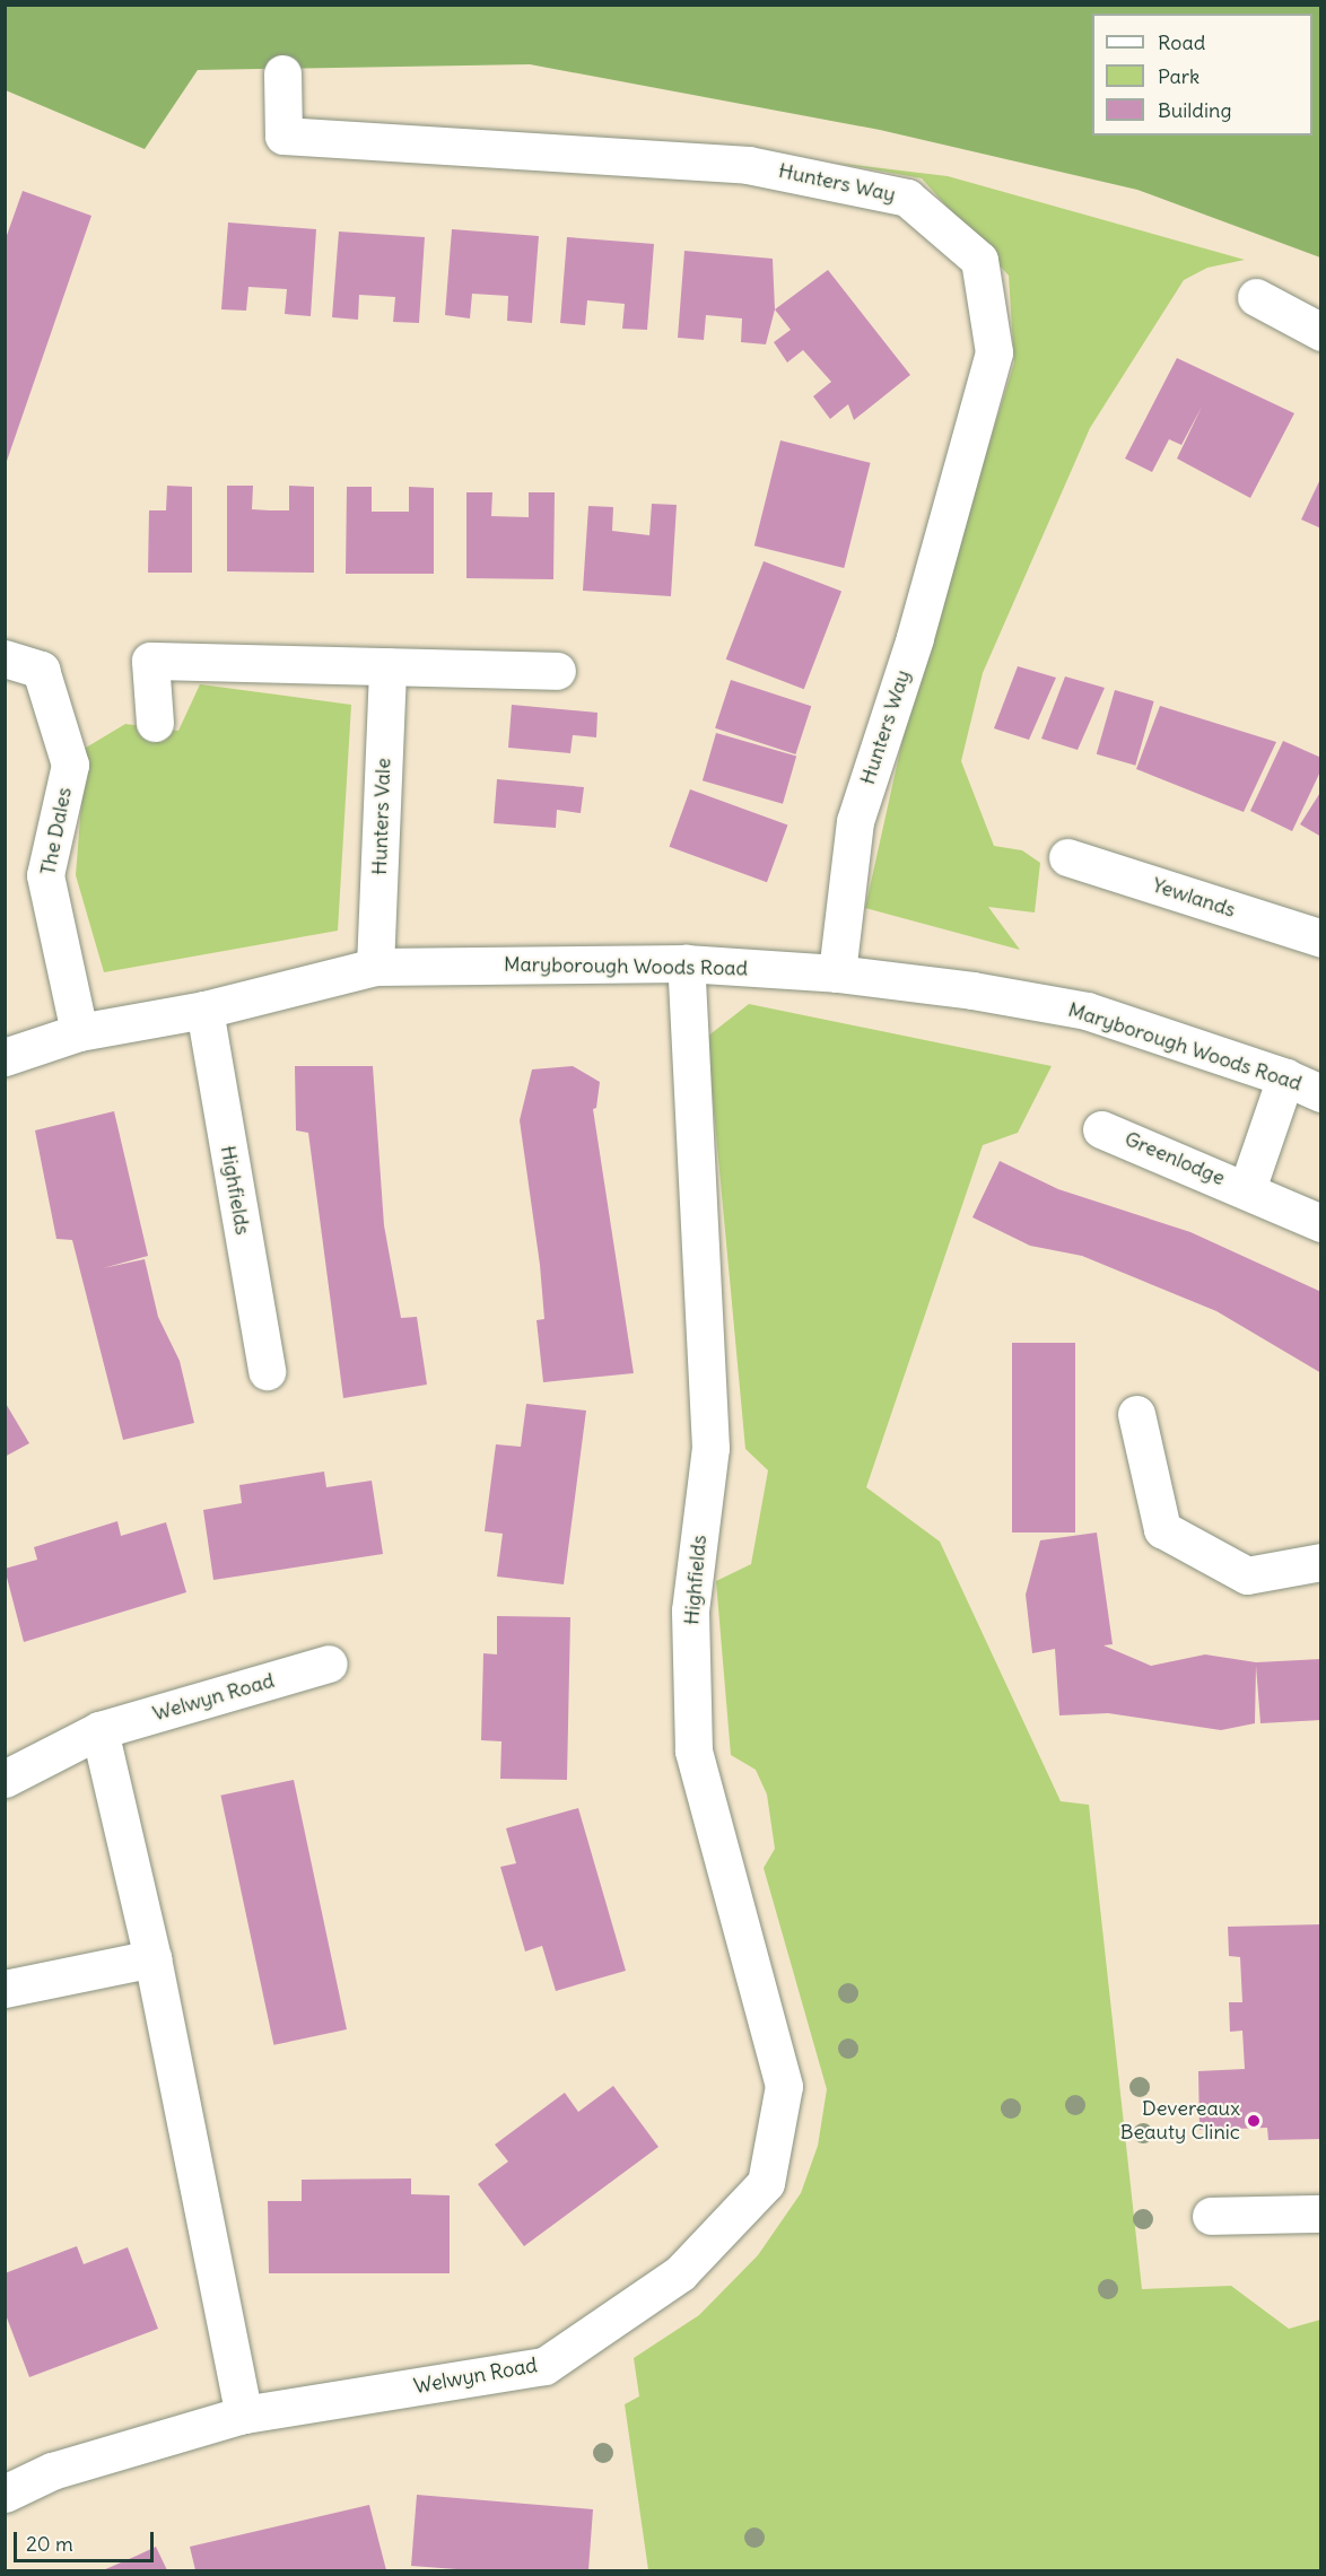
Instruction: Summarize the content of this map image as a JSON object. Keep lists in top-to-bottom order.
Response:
{
  "streets": {
    "street": [
      "Hunters Way",
      "Hunters Vale",
      "The Dales",
      "Yewlands",
      "Maryborough Woods Road",
      "Greenlodge",
      "Highfields",
      "Welwyn Road"
    ]
  },
  "crossings": [
    ["Hunters Way", "Maryborough Woods Road"],
    ["Hunters Vale", "Maryborough Woods Road"],
    ["The Dales", "Maryborough Woods Road"],
    ["Maryborough Woods Road", "Greenlodge"],
    ["Maryborough Woods Road", "Highfields"],
    ["Highfields", "Welwyn Road"]
  ],
  "places": ["Devereaux Beauty Clinic"],
  "legend": ["Road", "Park", "Building"],
  "scale_bar": "20 m"
}
